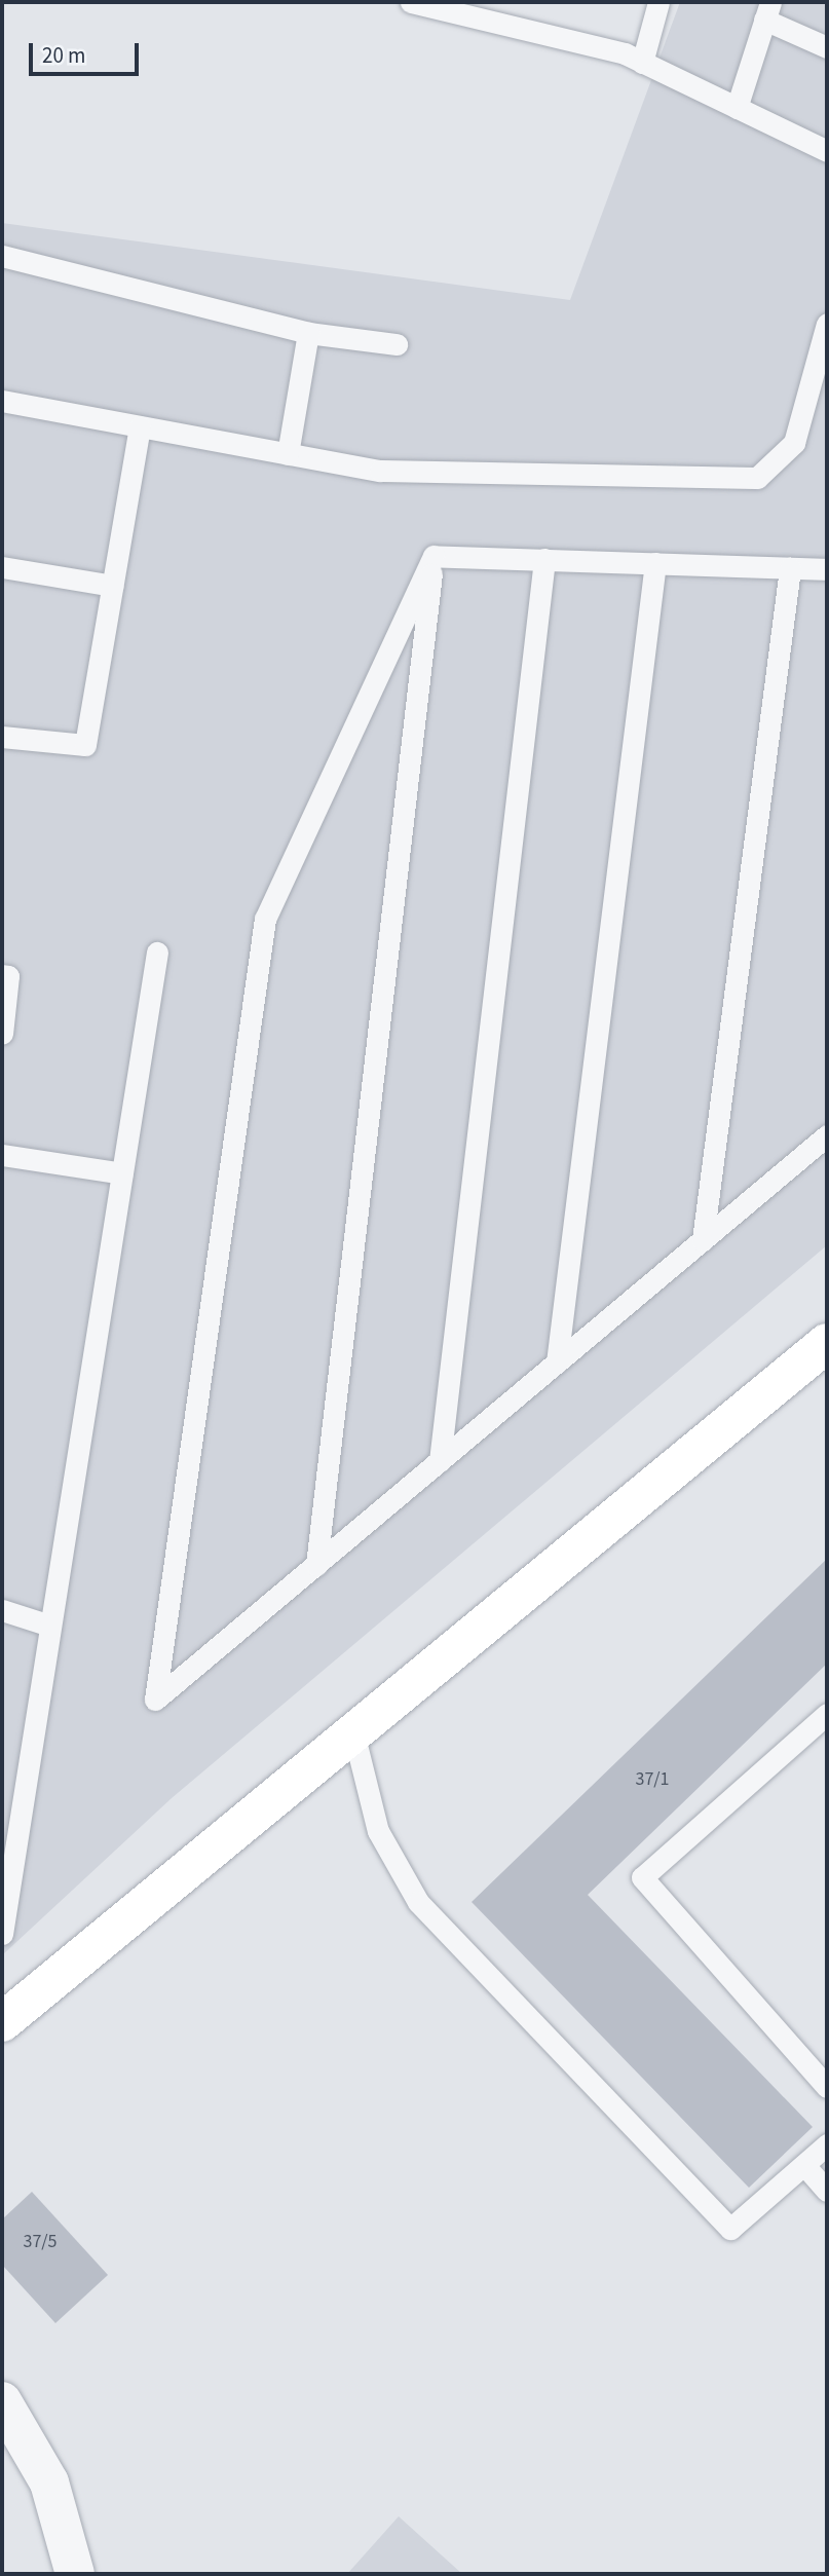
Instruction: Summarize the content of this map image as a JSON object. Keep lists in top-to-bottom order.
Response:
{
  "house_numbers": ["37/1", "37/5"],
  "scale_bar": "20 m"
}
